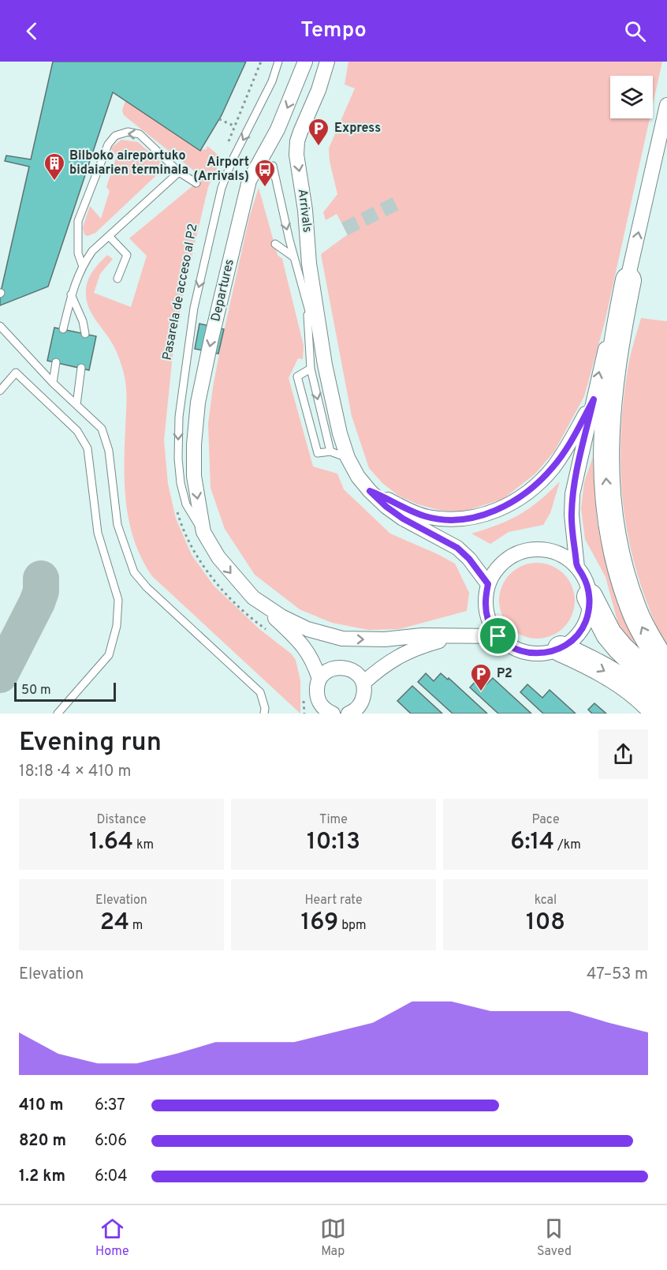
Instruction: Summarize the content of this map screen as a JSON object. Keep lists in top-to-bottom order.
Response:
{
  "streets": {
    "street": ["Arrivals", "Departures"]
  },
  "one_way": ["Arrivals", "Departures"],
  "places": {
    "parking": ["Express", "P2"],
    "building": ["Bilboko aireportuko bidaiarien terminala"],
    "bus stop": ["Airport (Arrivals)"]
  },
  "scale_bar": "50 m",
  "page": {
    "header": "Tempo",
    "scale": "50 m",
    "heading": ["Evening run", "18:18 · 4 × 410 m"],
    "stats": [
      ["Distance", "1.64 km"],
      ["Time", "10:13"],
      ["Pace", "6:14 /km"],
      ["Elevation", "24 m"],
      ["Heart rate", "169 bpm"],
      ["kcal", "108"]
    ],
    "chart": ["Elevation", "47–53 m"],
    "list": [
      {
        "name": "410 m",
        "note": "6:37"
      },
      {
        "name": "820 m",
        "note": "6:06"
      },
      {
        "name": "1.2 km",
        "note": "6:04"
      }
    ],
    "tabs": ["Home", "Map", "Saved"]
  }
}
